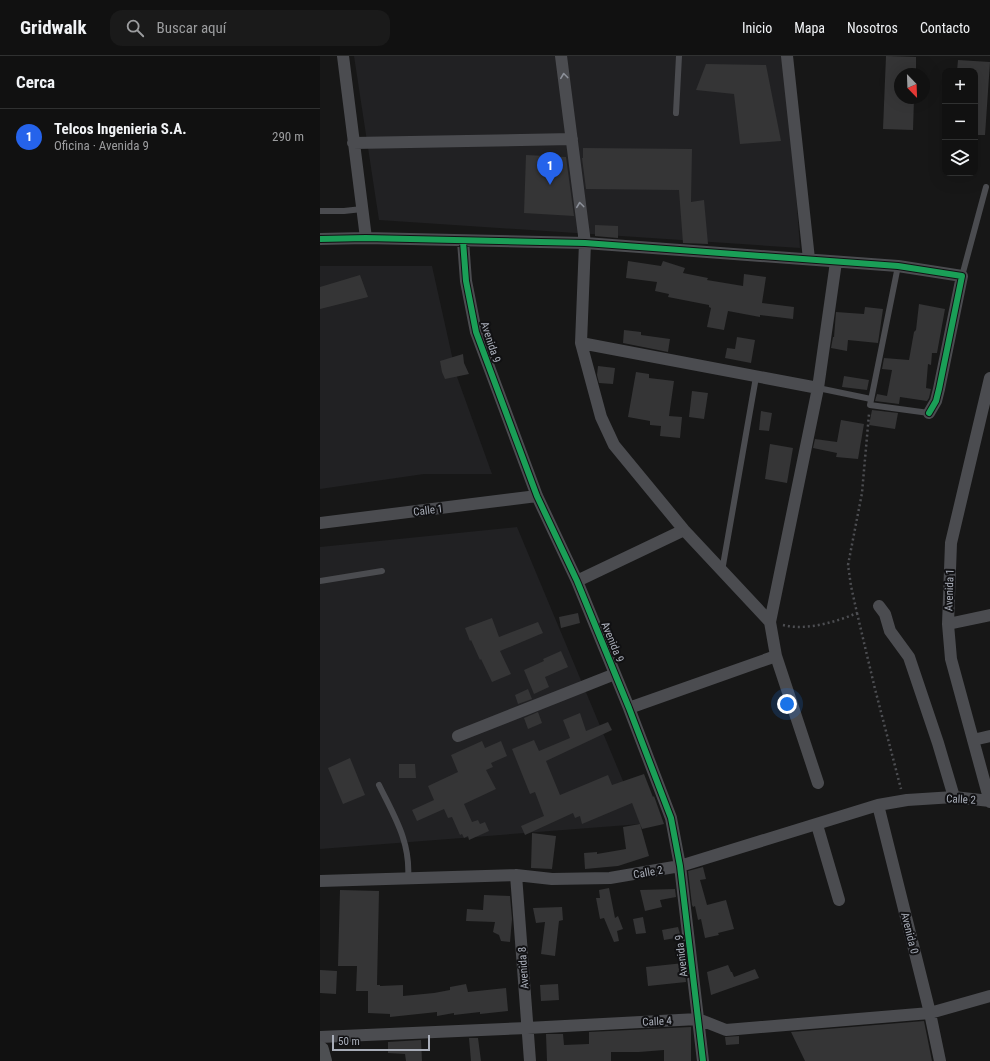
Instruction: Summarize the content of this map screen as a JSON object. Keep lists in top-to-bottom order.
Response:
{
  "streets": {
    "street": [
      "Avenida 9",
      "Calle 1",
      "Avenida 1",
      "Calle 2",
      "Avenida 0",
      "Avenida 8",
      "Calle 4"
    ]
  },
  "crossings": [
    ["Avenida 9", "Calle 1"],
    ["Avenida 9", "Calle 2"],
    ["Avenida 9", "Calle 4"],
    ["Avenida 1", "Calle 2"],
    ["Calle 2", "Avenida 0"],
    ["Calle 2", "Avenida 8"],
    ["Avenida 0", "Calle 4"],
    ["Avenida 8", "Calle 4"]
  ],
  "scale_bar": "50 m",
  "north": "bottom right",
  "page": {
    "header": "Gridwalk",
    "search": "Buscar aquí",
    "nav": [
      "Inicio",
      "Mapa",
      "Nosotros",
      "Contacto"
    ],
    "heading": "Cerca",
    "map_buttons": ["+", "−"],
    "list": [
      {
        "mark": "1",
        "name": "Telcos Ingenieria S.A.",
        "note": "Oficina · Avenida 9",
        "value": "290 m"
      }
    ],
    "pins": "1",
    "scale": "50 m"
  }
}
